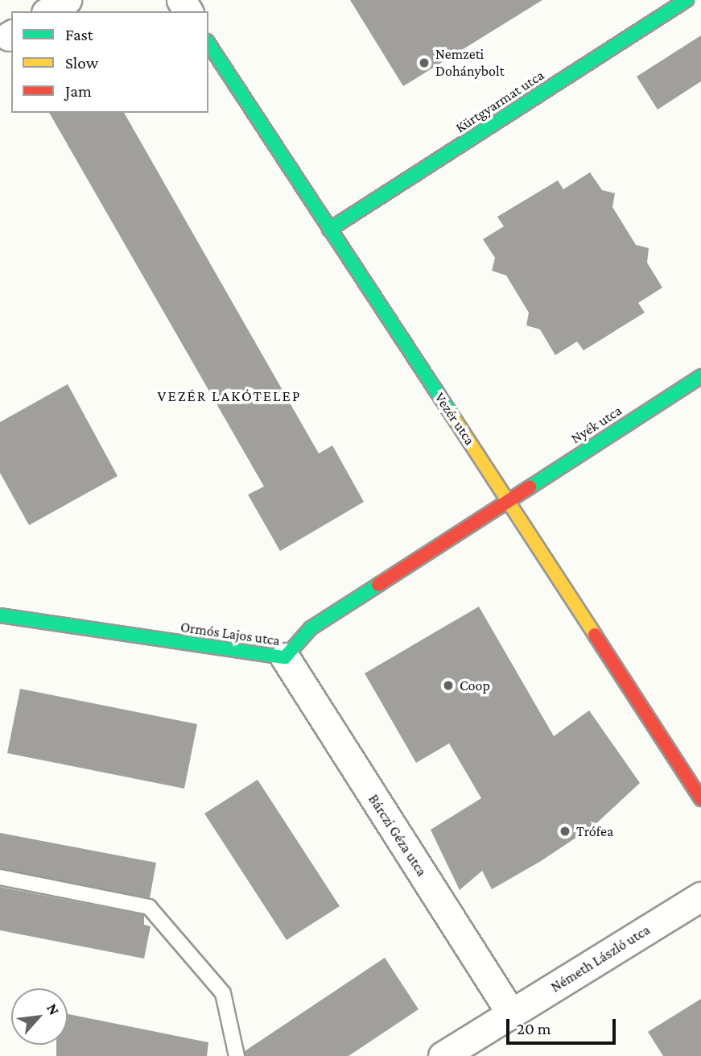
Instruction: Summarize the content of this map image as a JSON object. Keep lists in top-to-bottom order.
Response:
{
  "streets": {
    "street": [
      "Kürtgyarmat utca",
      "Vezér utca",
      "Nyék utca",
      "Ormós Lajos utca",
      "Bárczi Géza utca",
      "Németh László utca"
    ]
  },
  "crossings": [
    ["Kürtgyarmat utca", "Vezér utca"],
    ["Vezér utca", "Nyék utca"],
    ["Vezér utca", "Ormós Lajos utca"],
    ["Nyék utca", "Ormós Lajos utca"],
    ["Ormós Lajos utca", "Bárczi Géza utca"],
    ["Bárczi Géza utca", "Németh László utca"]
  ],
  "districts": ["VEZÉR LAKÓTELEP"],
  "places": ["Nemzeti Dohánybolt", "Coop", "Trófea"],
  "legend": ["Fast", "Slow", "Jam"],
  "scale_bar": "20 m",
  "north": "top right"
}
